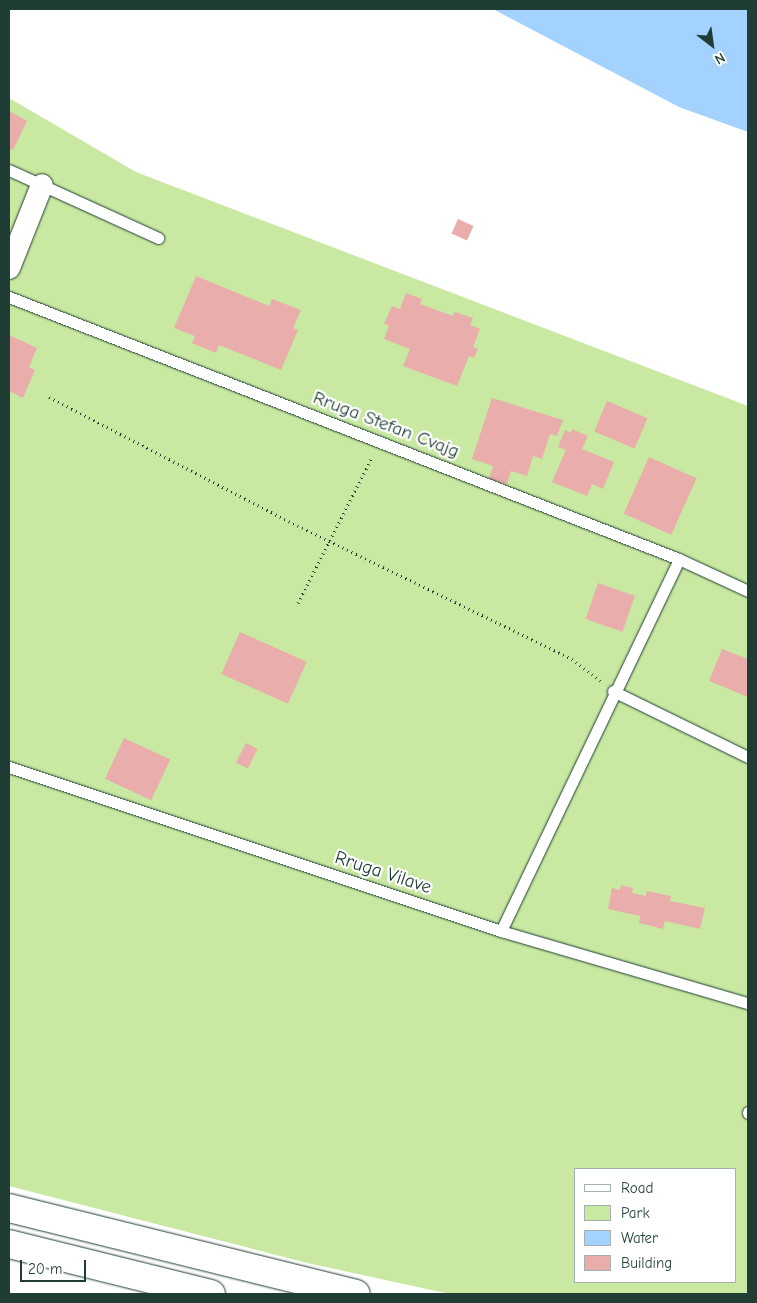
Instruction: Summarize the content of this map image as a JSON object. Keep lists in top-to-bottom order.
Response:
{
  "streets": {
    "lane": ["Rruga Stefan Cvajg", "Rruga Vilave"]
  },
  "legend": [
    "Road",
    "Park",
    "Water",
    "Building"
  ],
  "scale_bar": "20 m",
  "north": "bottom right"
}
